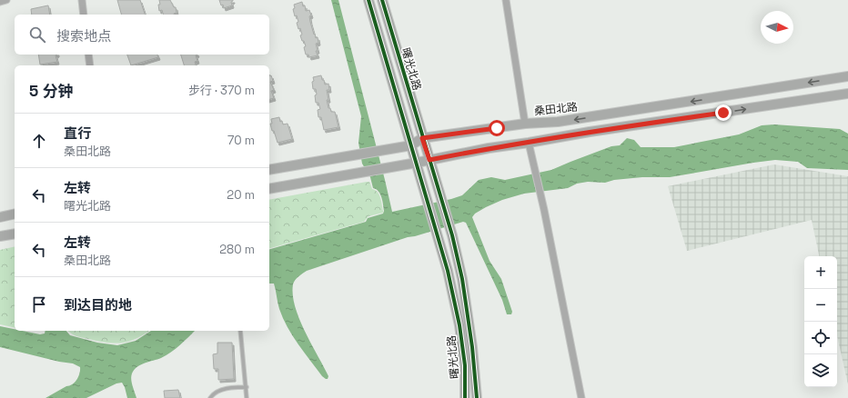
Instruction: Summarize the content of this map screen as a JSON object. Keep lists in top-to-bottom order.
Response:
{
  "streets": {
    "main road": ["曙光北路", "桑田北路"]
  },
  "crossings": [
    ["曙光北路", "桑田北路"]
  ],
  "north": "right",
  "page": {
    "search": "搜索地点",
    "heading": ["5 分钟", "步行 · 370 m"],
    "list": [
      ["直行", "桑田北路", "70 m"],
      ["左转", "曙光北路", "20 m"],
      ["左转", "桑田北路", "280 m"],
      "到达目的地"
    ],
    "map_buttons": ["+", "−"]
  }
}
